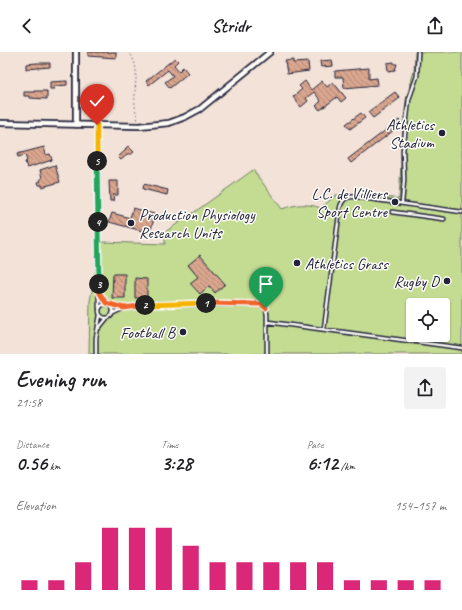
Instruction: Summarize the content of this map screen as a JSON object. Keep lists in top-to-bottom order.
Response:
{
  "places": [
    "Athletics Stadium",
    "L.C. de Villiers Sport Centre",
    "Production Physiology Research Units",
    "Athletics Grass",
    "Rugby D",
    "Football B"
  ],
  "page": {
    "header": "Stridr",
    "pins": [
      "5",
      "4",
      "3",
      "1",
      "2"
    ],
    "heading": ["Evening run", "21:58"],
    "stats": [
      ["Distance", "0.56 km"],
      ["Time", "3:28"],
      ["Pace", "6:12 /km"]
    ],
    "chart": ["Elevation", "154–157 m"]
  }
}
